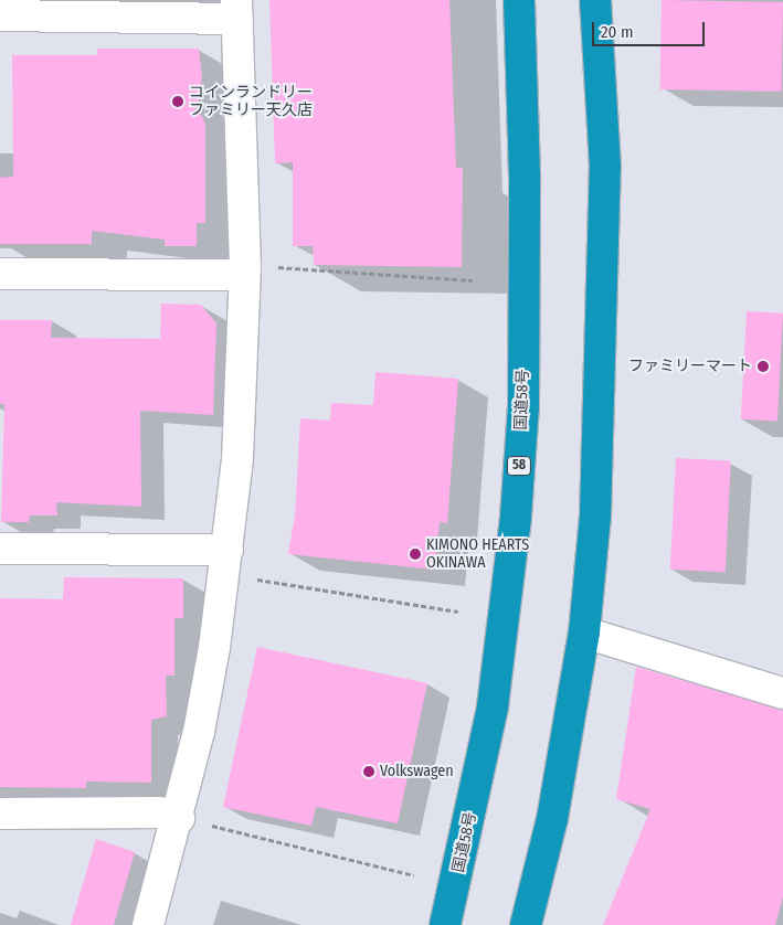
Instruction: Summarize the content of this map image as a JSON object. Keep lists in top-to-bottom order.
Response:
{
  "streets": {
    "highway": ["国道58号", "58"]
  },
  "places": [
    "コインランドリー ファミリー天久店",
    "ファミリーマート",
    "KIMONO HEARTS OKINAWA",
    "Volkswagen"
  ],
  "scale_bar": "20 m"
}
